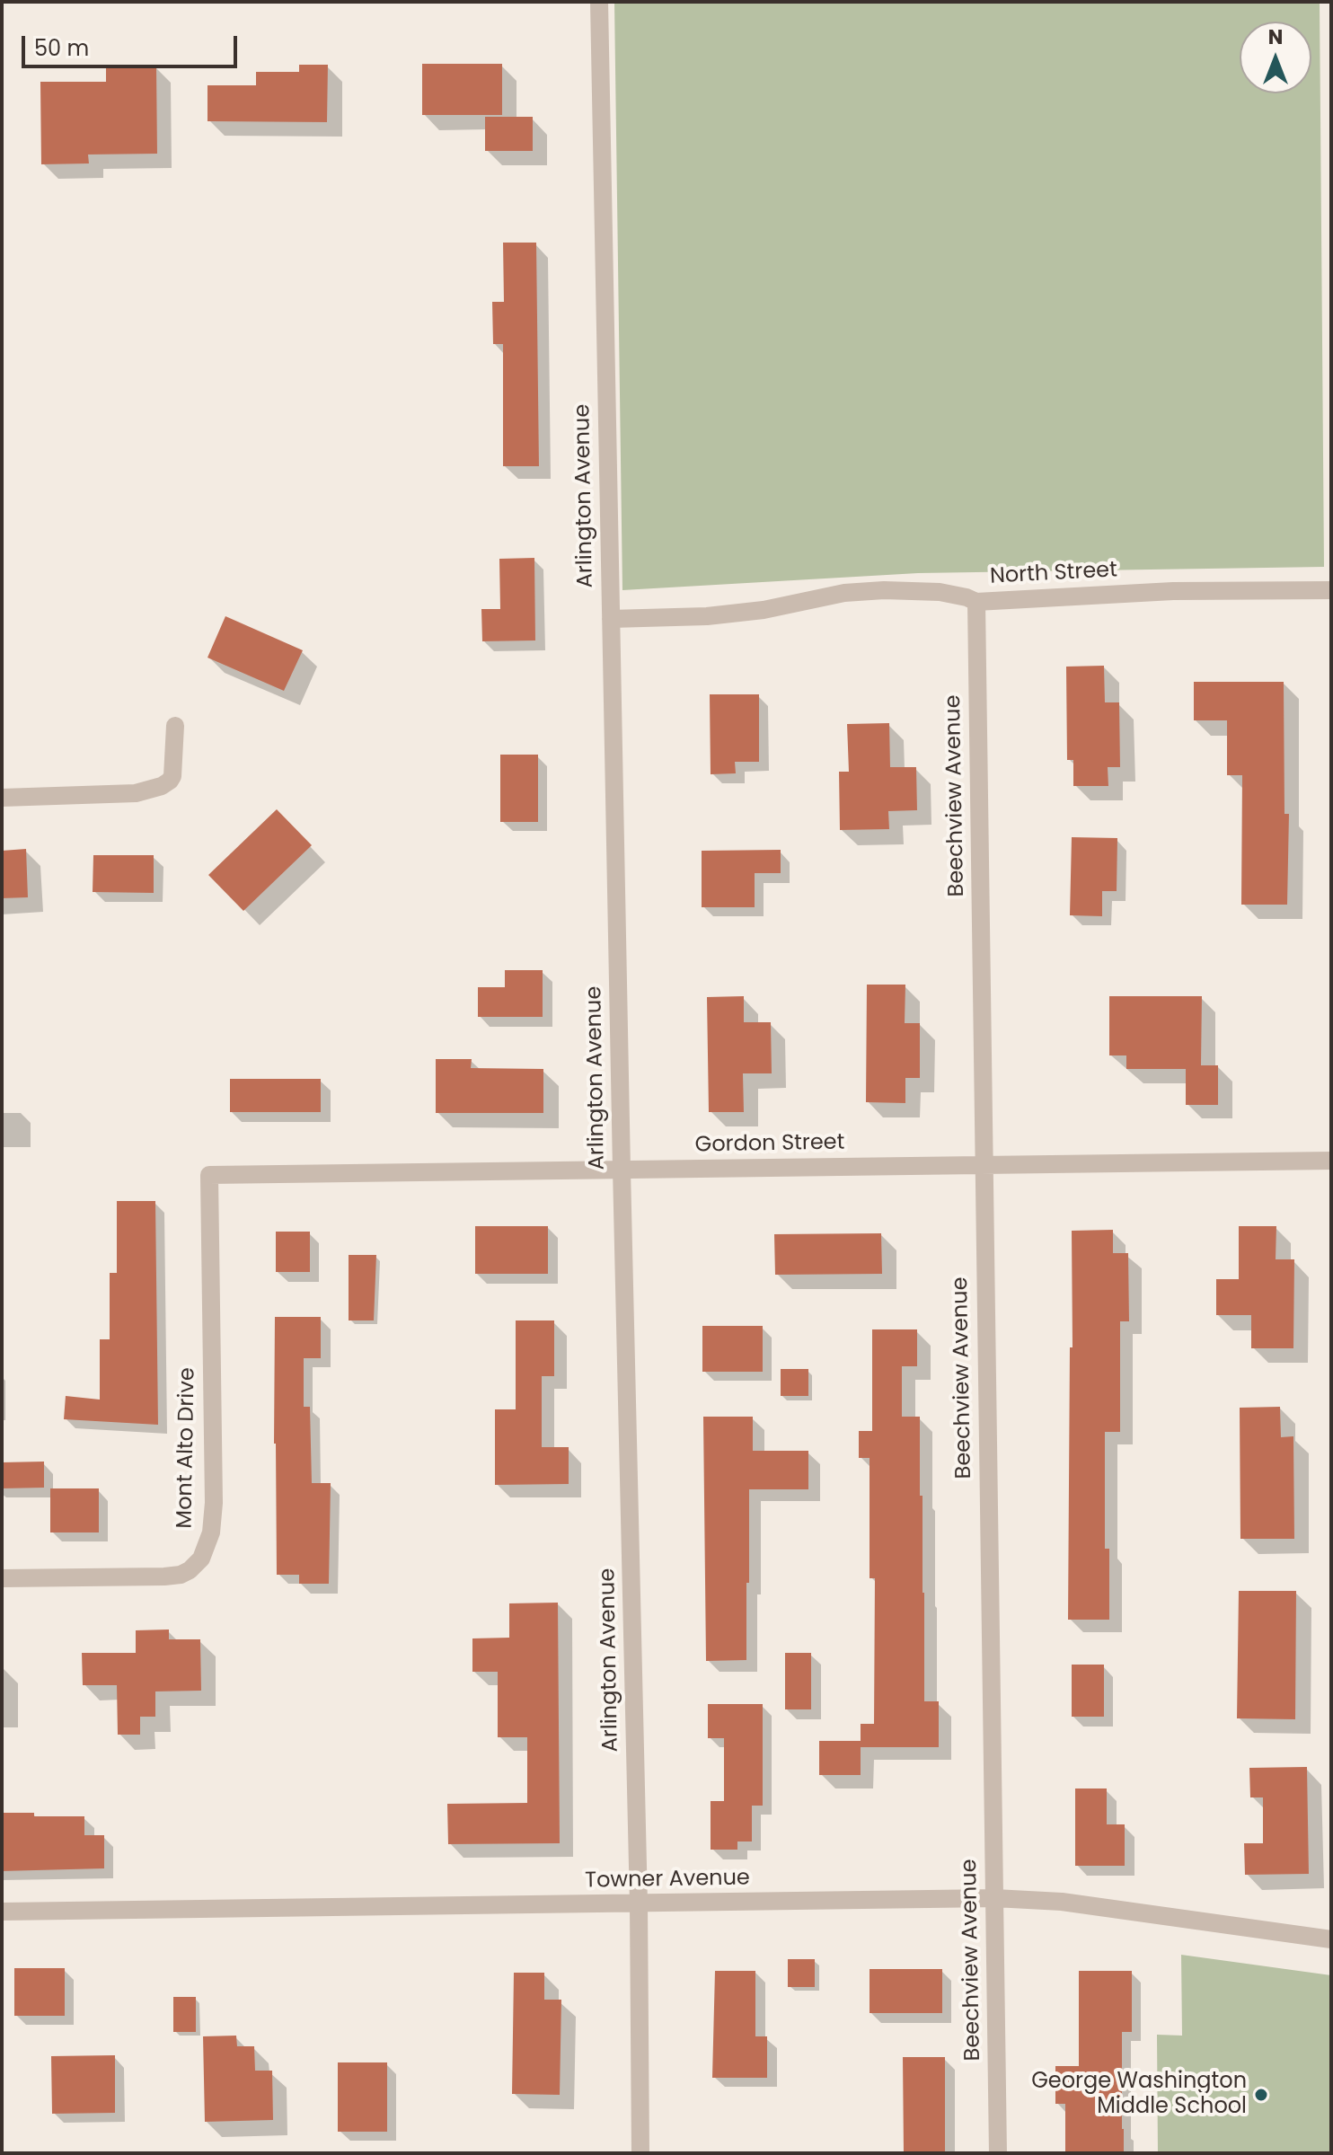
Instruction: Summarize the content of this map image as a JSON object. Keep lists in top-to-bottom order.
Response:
{
  "streets": {
    "street": [
      "Arlington Avenue",
      "North Street",
      "Beechview Avenue",
      "Gordon Street",
      "Mont Alto Drive",
      "Towner Avenue"
    ]
  },
  "crossings": [
    ["Arlington Avenue", "North Street"],
    ["Arlington Avenue", "Gordon Street"],
    ["Arlington Avenue", "Towner Avenue"],
    ["North Street", "Beechview Avenue"],
    ["Beechview Avenue", "Gordon Street"],
    ["Beechview Avenue", "Towner Avenue"],
    ["Gordon Street", "Mont Alto Drive"]
  ],
  "places": ["George Washington Middle School"],
  "scale_bar": "50 m",
  "north": "top"
}
